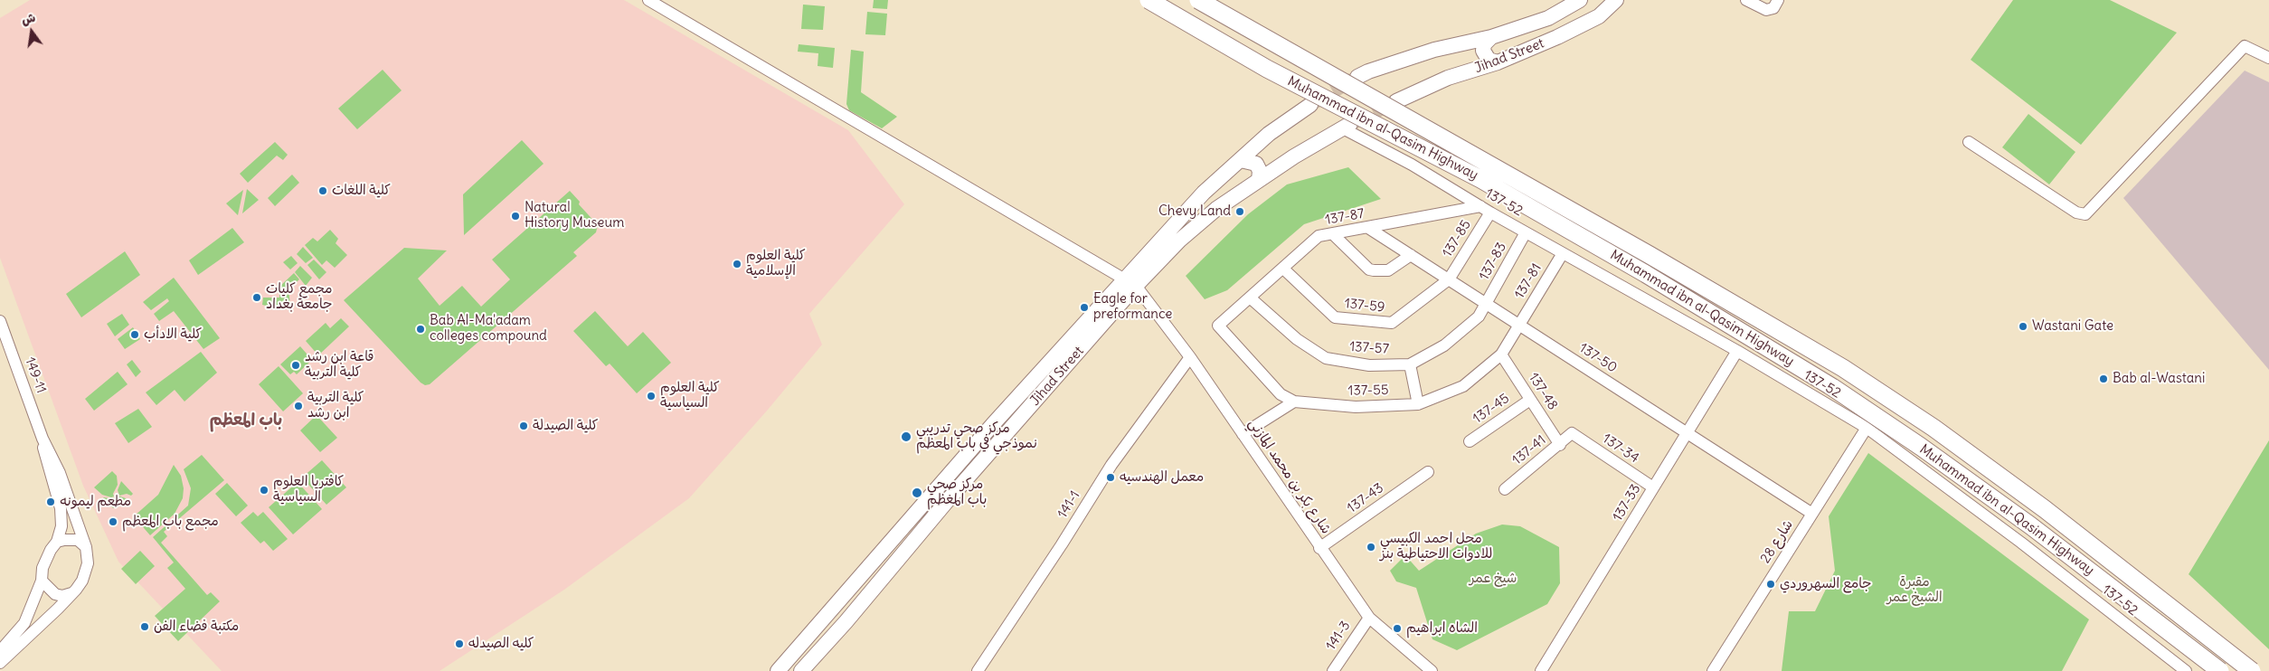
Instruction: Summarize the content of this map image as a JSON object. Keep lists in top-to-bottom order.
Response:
{
  "streets": {
    "highway": ["Muhammad ibn al-Qasim Highway"],
    "main road": ["Jihad Street"],
    "street": [
      "137-52",
      "137-87",
      "137-85",
      "137-83",
      "137-81",
      "137-59",
      "137-57",
      "137-50",
      "149-11",
      "137-55",
      "137-48",
      "137-45",
      "137-34",
      "137-41",
      "شارع بكر بن محمد المازني",
      "137-43",
      "137-33",
      "141-1",
      "شارع 28",
      "141-3"
    ]
  },
  "crossings": [
    ["Jihad Street", "137-52"],
    ["Jihad Street", "شارع بكر بن محمد المازني"],
    ["137-52", "137-87"],
    ["137-52", "137-85"],
    ["137-52", "137-83"],
    ["137-52", "137-81"],
    ["137-52", "137-33"],
    ["137-52", "شارع 28"],
    ["137-87", "137-85"],
    ["137-87", "137-59"],
    ["137-87", "137-57"],
    ["137-87", "137-50"],
    ["137-87", "137-55"],
    ["137-85", "137-59"],
    ["137-85", "137-50"],
    ["137-83", "137-57"],
    ["137-83", "137-50"],
    ["137-81", "137-50"],
    ["137-81", "137-55"],
    ["137-59", "137-50"],
    ["137-57", "137-50"],
    ["137-50", "137-55"],
    ["137-50", "137-33"],
    ["137-50", "شارع 28"],
    ["137-55", "137-48"],
    ["137-48", "137-45"],
    ["137-48", "137-41"],
    ["137-34", "137-41"],
    ["137-34", "137-33"],
    ["شارع بكر بن محمد المازني", "137-43"],
    ["شارع بكر بن محمد المازني", "141-1"],
    ["شارع بكر بن محمد المازني", "141-3"]
  ],
  "districts": ["باب المعظم"],
  "parks": ["شيخ عمر", "مقبرة الشيخ عمر"],
  "places": [
    "كلية اللغات",
    "Chevy Land",
    "Natural History Museum",
    "كلية العلوم الإسلامية",
    "مجمع كليات جامعة بغداد",
    "Eagle for preformance",
    "Wastani Gate",
    "Bab Al-Ma'adam colleges compound",
    "كلية الادأب",
    "قاعة ابن رشد كلية التربية",
    "Bab al-Wastani",
    "كلية العلوم السياسية",
    "كلية التربية ابن رشد",
    "كلية الصيدلة",
    "مركز صحي تدريبي نموذجي في باب المعظم",
    "معمل الهندسيه",
    "كافتريا العلوم السياسية",
    "مركز صحي باب المغظم",
    "مطعم ليمونه",
    "مجمع باب المعظم",
    "محل احمد الكبيسي للادوات الاحتياطية بنز",
    "جامع السهروردي",
    "مكتبة فضاء الفن",
    "الشاه ابراهيم",
    "كليه الصيدله"
  ],
  "north": "top"
}
